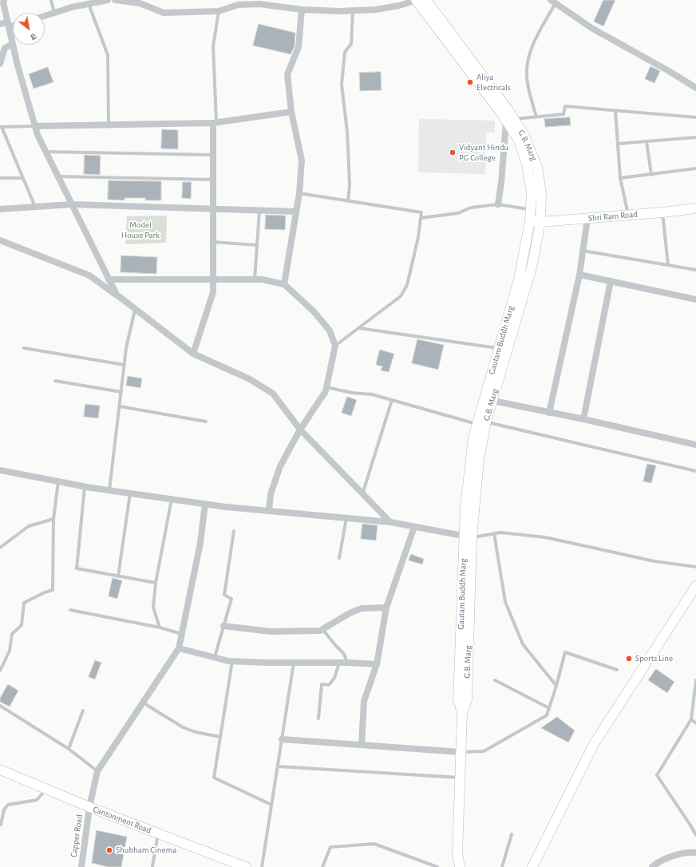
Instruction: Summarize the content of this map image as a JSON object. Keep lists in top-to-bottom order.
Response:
{
  "streets": {
    "street": [
      "G.B. Marg",
      "Shri Ram Road",
      "Gautam Buddh Marg",
      "Cantonment Road",
      "Capper Road"
    ]
  },
  "crossings": [
    ["G.B. Marg", "Shri Ram Road"],
    ["G.B. Marg", "Gautam Buddh Marg"],
    ["Shri Ram Road", "Gautam Buddh Marg"],
    ["Cantonment Road", "Capper Road"]
  ],
  "parks": ["Model House Park"],
  "places": [
    "Aliya Electricals",
    "Vidyant Hindu PG College",
    "Sports Line",
    "Shubham Cinema"
  ],
  "north": "bottom right"
}
